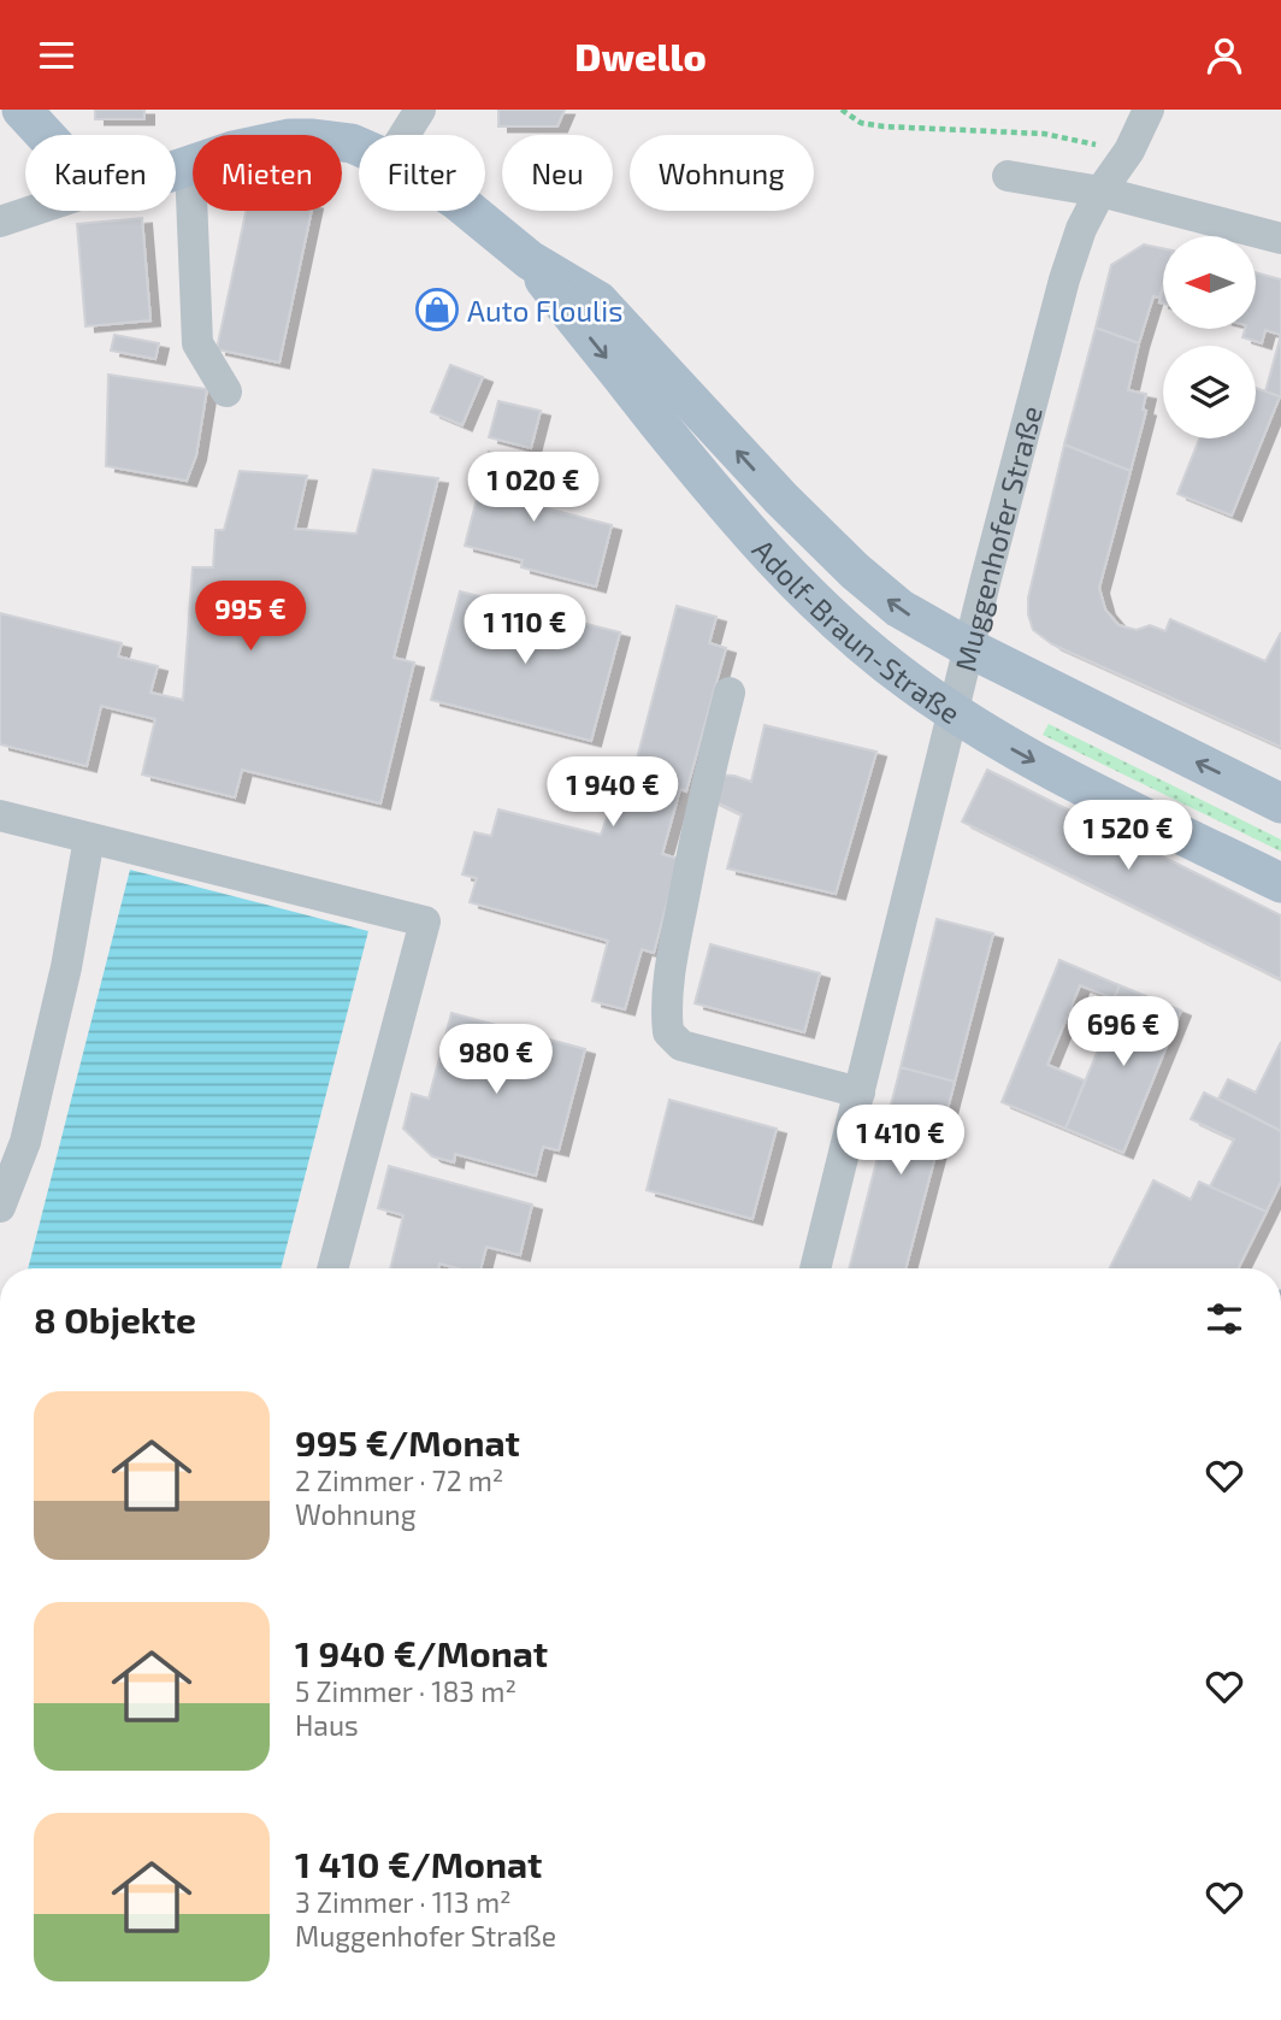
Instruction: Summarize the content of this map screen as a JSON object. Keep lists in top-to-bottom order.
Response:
{
  "streets": {
    "main road": ["Adolf-Braun-Straße"],
    "street": ["Muggenhofer Straße"]
  },
  "crossings": [
    ["Muggenhofer Straße", "Adolf-Braun-Straße"]
  ],
  "places": {
    "shop": ["Auto Floulis"]
  },
  "north": "left",
  "page": {
    "header": "Dwello",
    "chip": [
      "Kaufen",
      "Mieten",
      "Filter",
      "Neu",
      "Wohnung"
    ],
    "price": [
      "1 020 €",
      "995 €",
      "1 110 €",
      "1 940 €",
      "1 520 €",
      "696 €",
      "980 €",
      "1 410 €"
    ],
    "heading": "8 Objekte",
    "list": [
      {
        "name": "995 €/Monat",
        "note": "2 Zimmer · 72 m² · Wohnung"
      },
      {
        "name": "1 940 €/Monat",
        "note": "5 Zimmer · 183 m² · Haus"
      },
      {
        "name": "1 410 €/Monat",
        "note": "3 Zimmer · 113 m² · Muggenhofer Straße"
      }
    ]
  }
}
